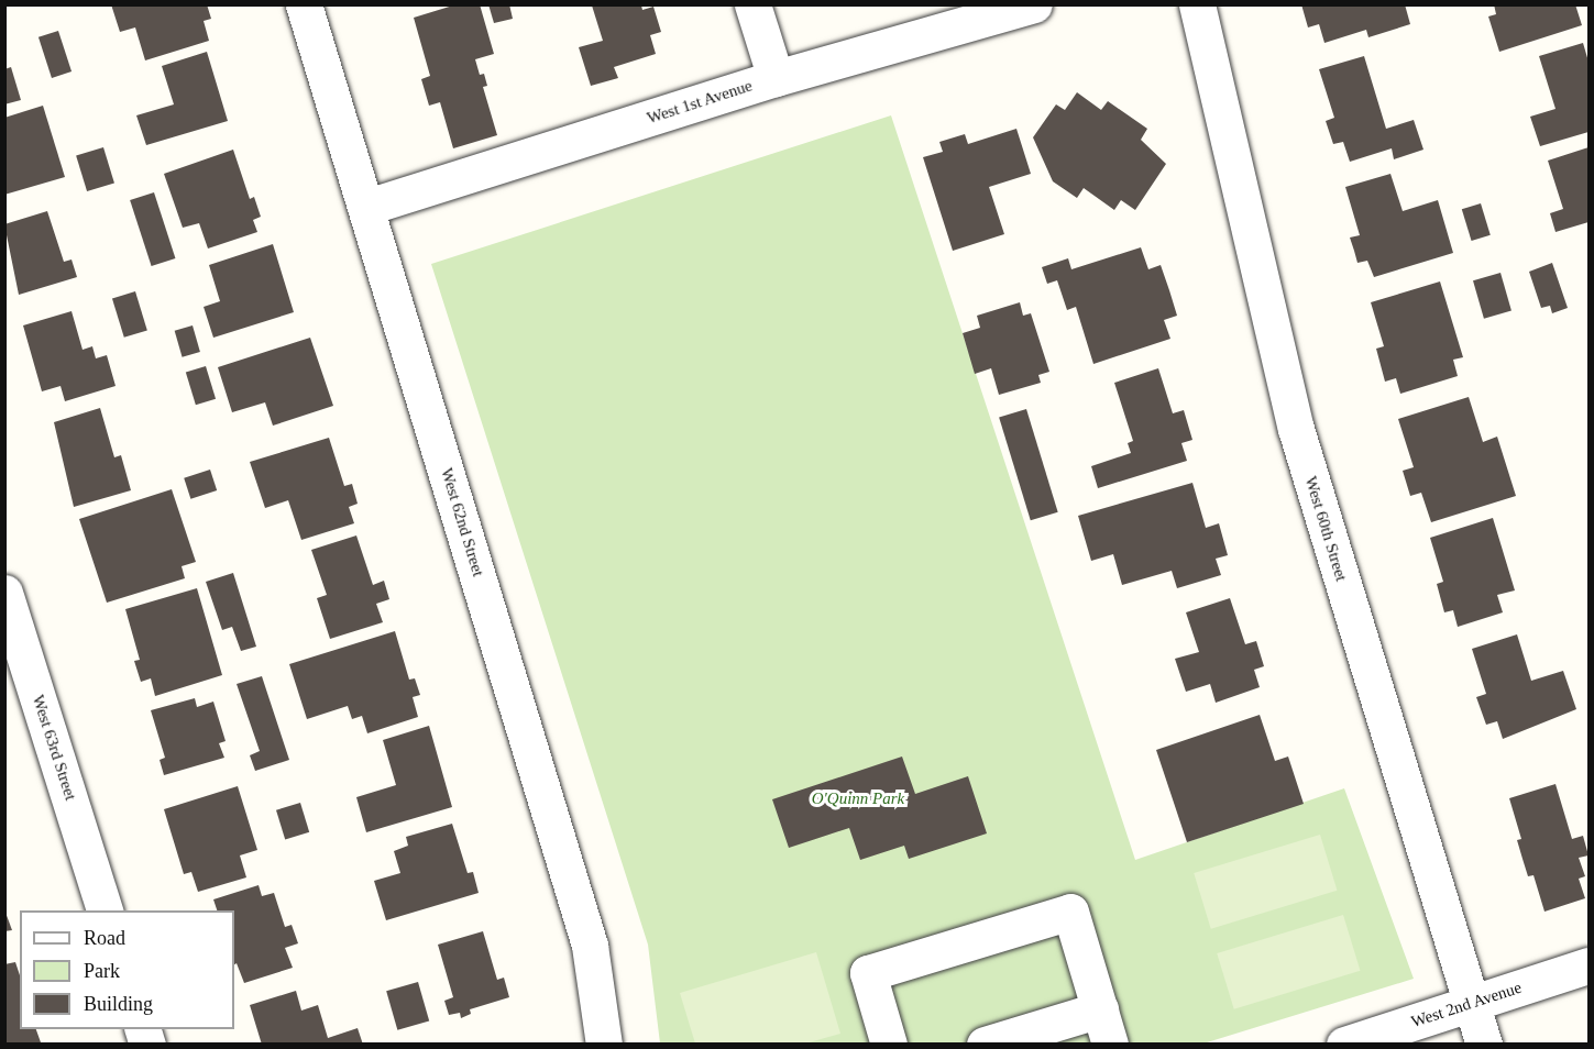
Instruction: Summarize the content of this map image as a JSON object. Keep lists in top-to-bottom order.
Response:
{
  "streets": {
    "street": [
      "West 1st Avenue",
      "West 62nd Street",
      "West 60th Street",
      "West 63rd Street",
      "West 2nd Avenue"
    ]
  },
  "crossings": [
    ["West 1st Avenue", "West 62nd Street"],
    ["West 60th Street", "West 2nd Avenue"]
  ],
  "parks": ["O'Quinn Park"],
  "legend": ["Road", "Park", "Building"]
}
